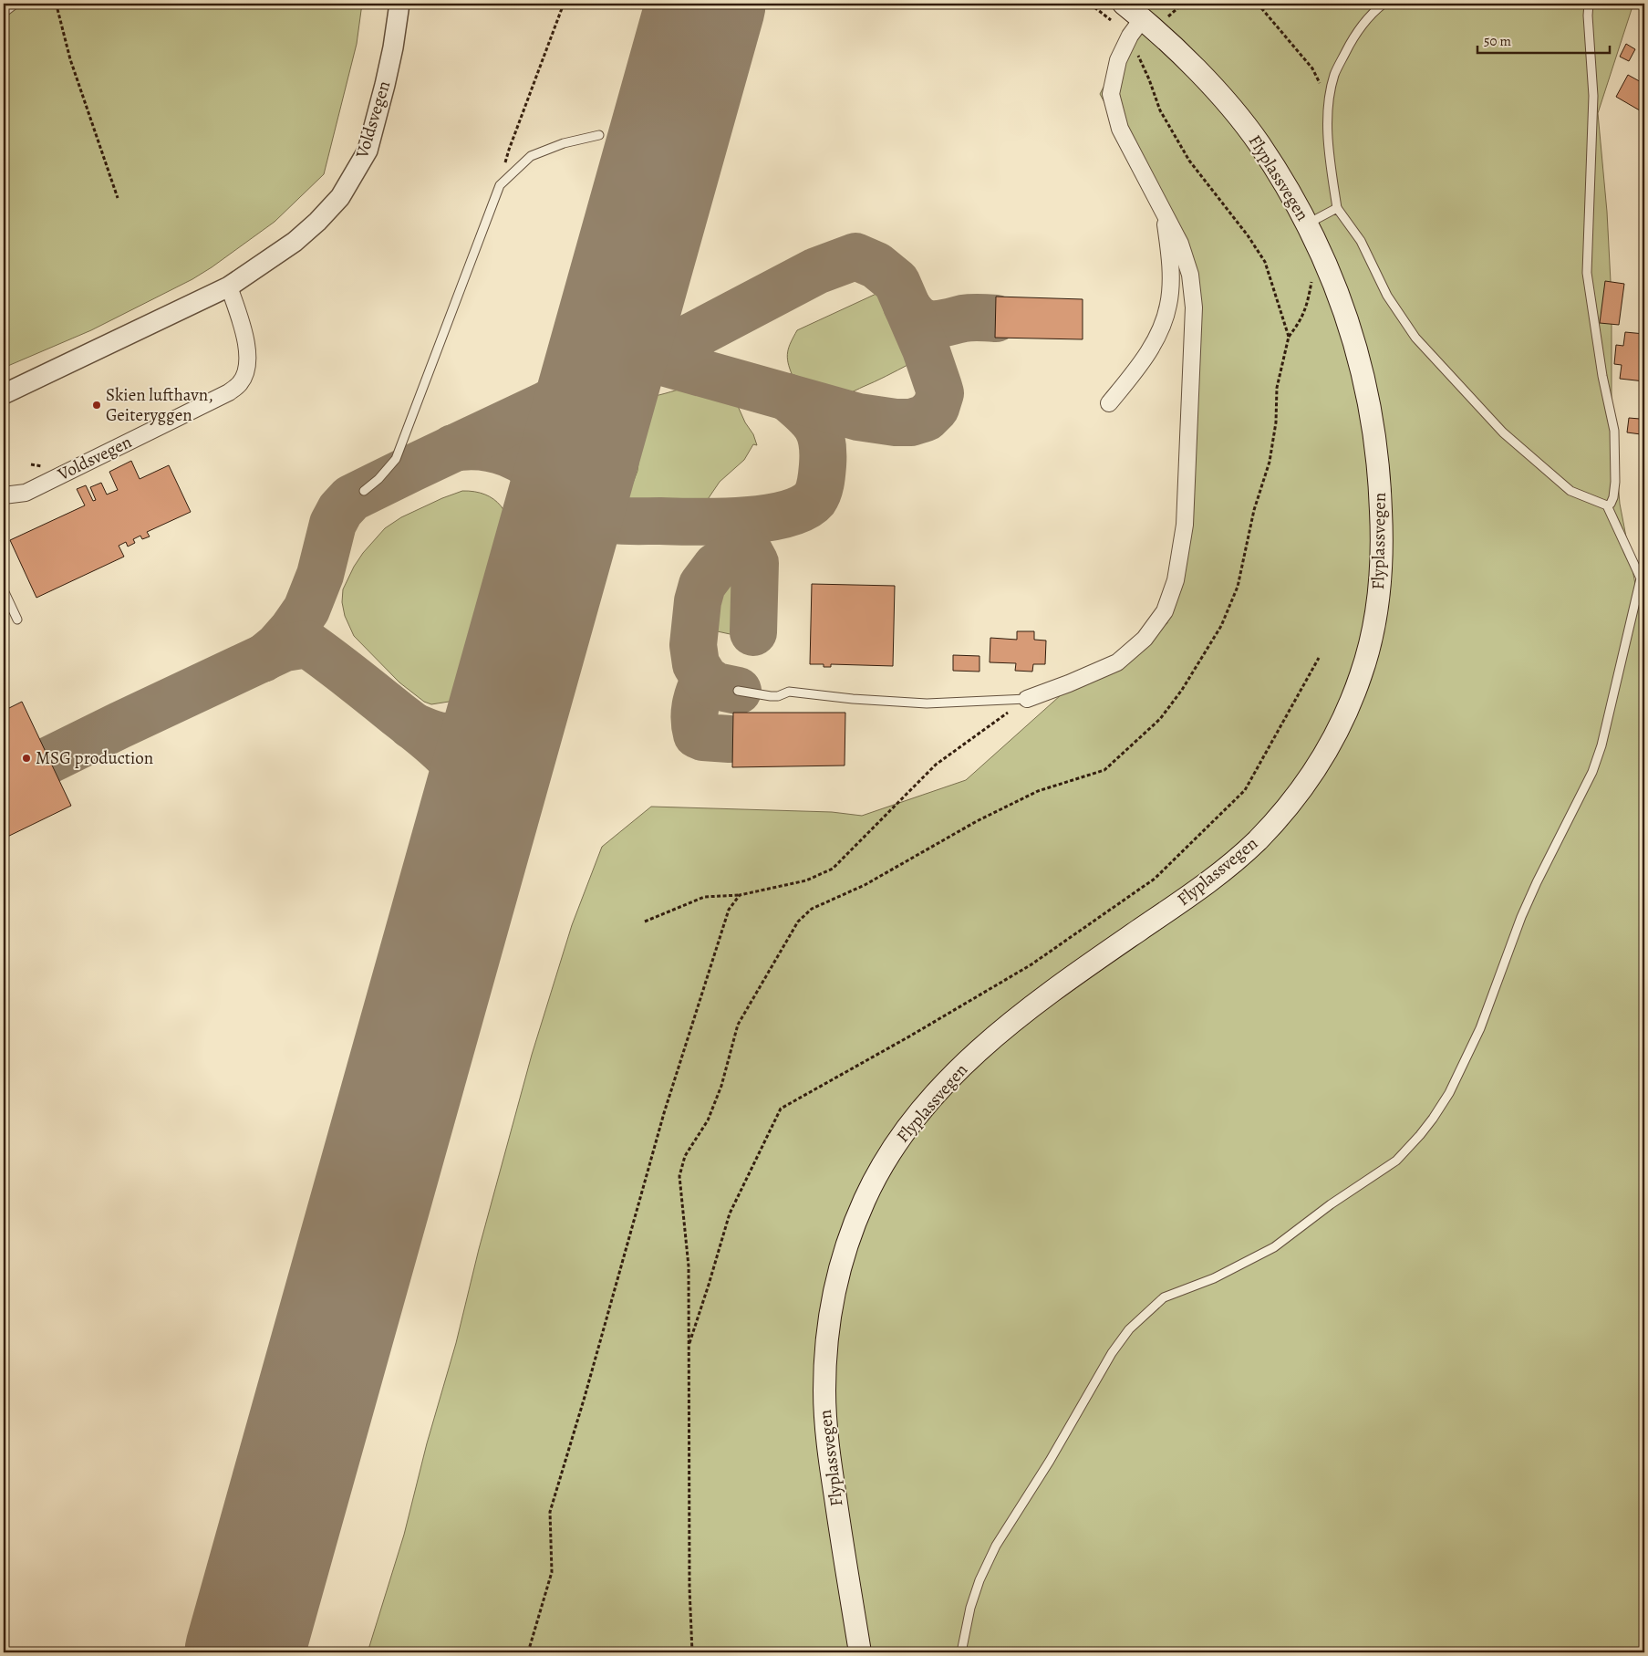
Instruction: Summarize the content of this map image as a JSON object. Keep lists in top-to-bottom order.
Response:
{
  "streets": {
    "main road": ["Flyplassvegen"],
    "street": ["Voldsvegen"]
  },
  "places": ["Skien lufthavn, Geiteryggen", "MSG production"],
  "scale_bar": "50 m"
}
